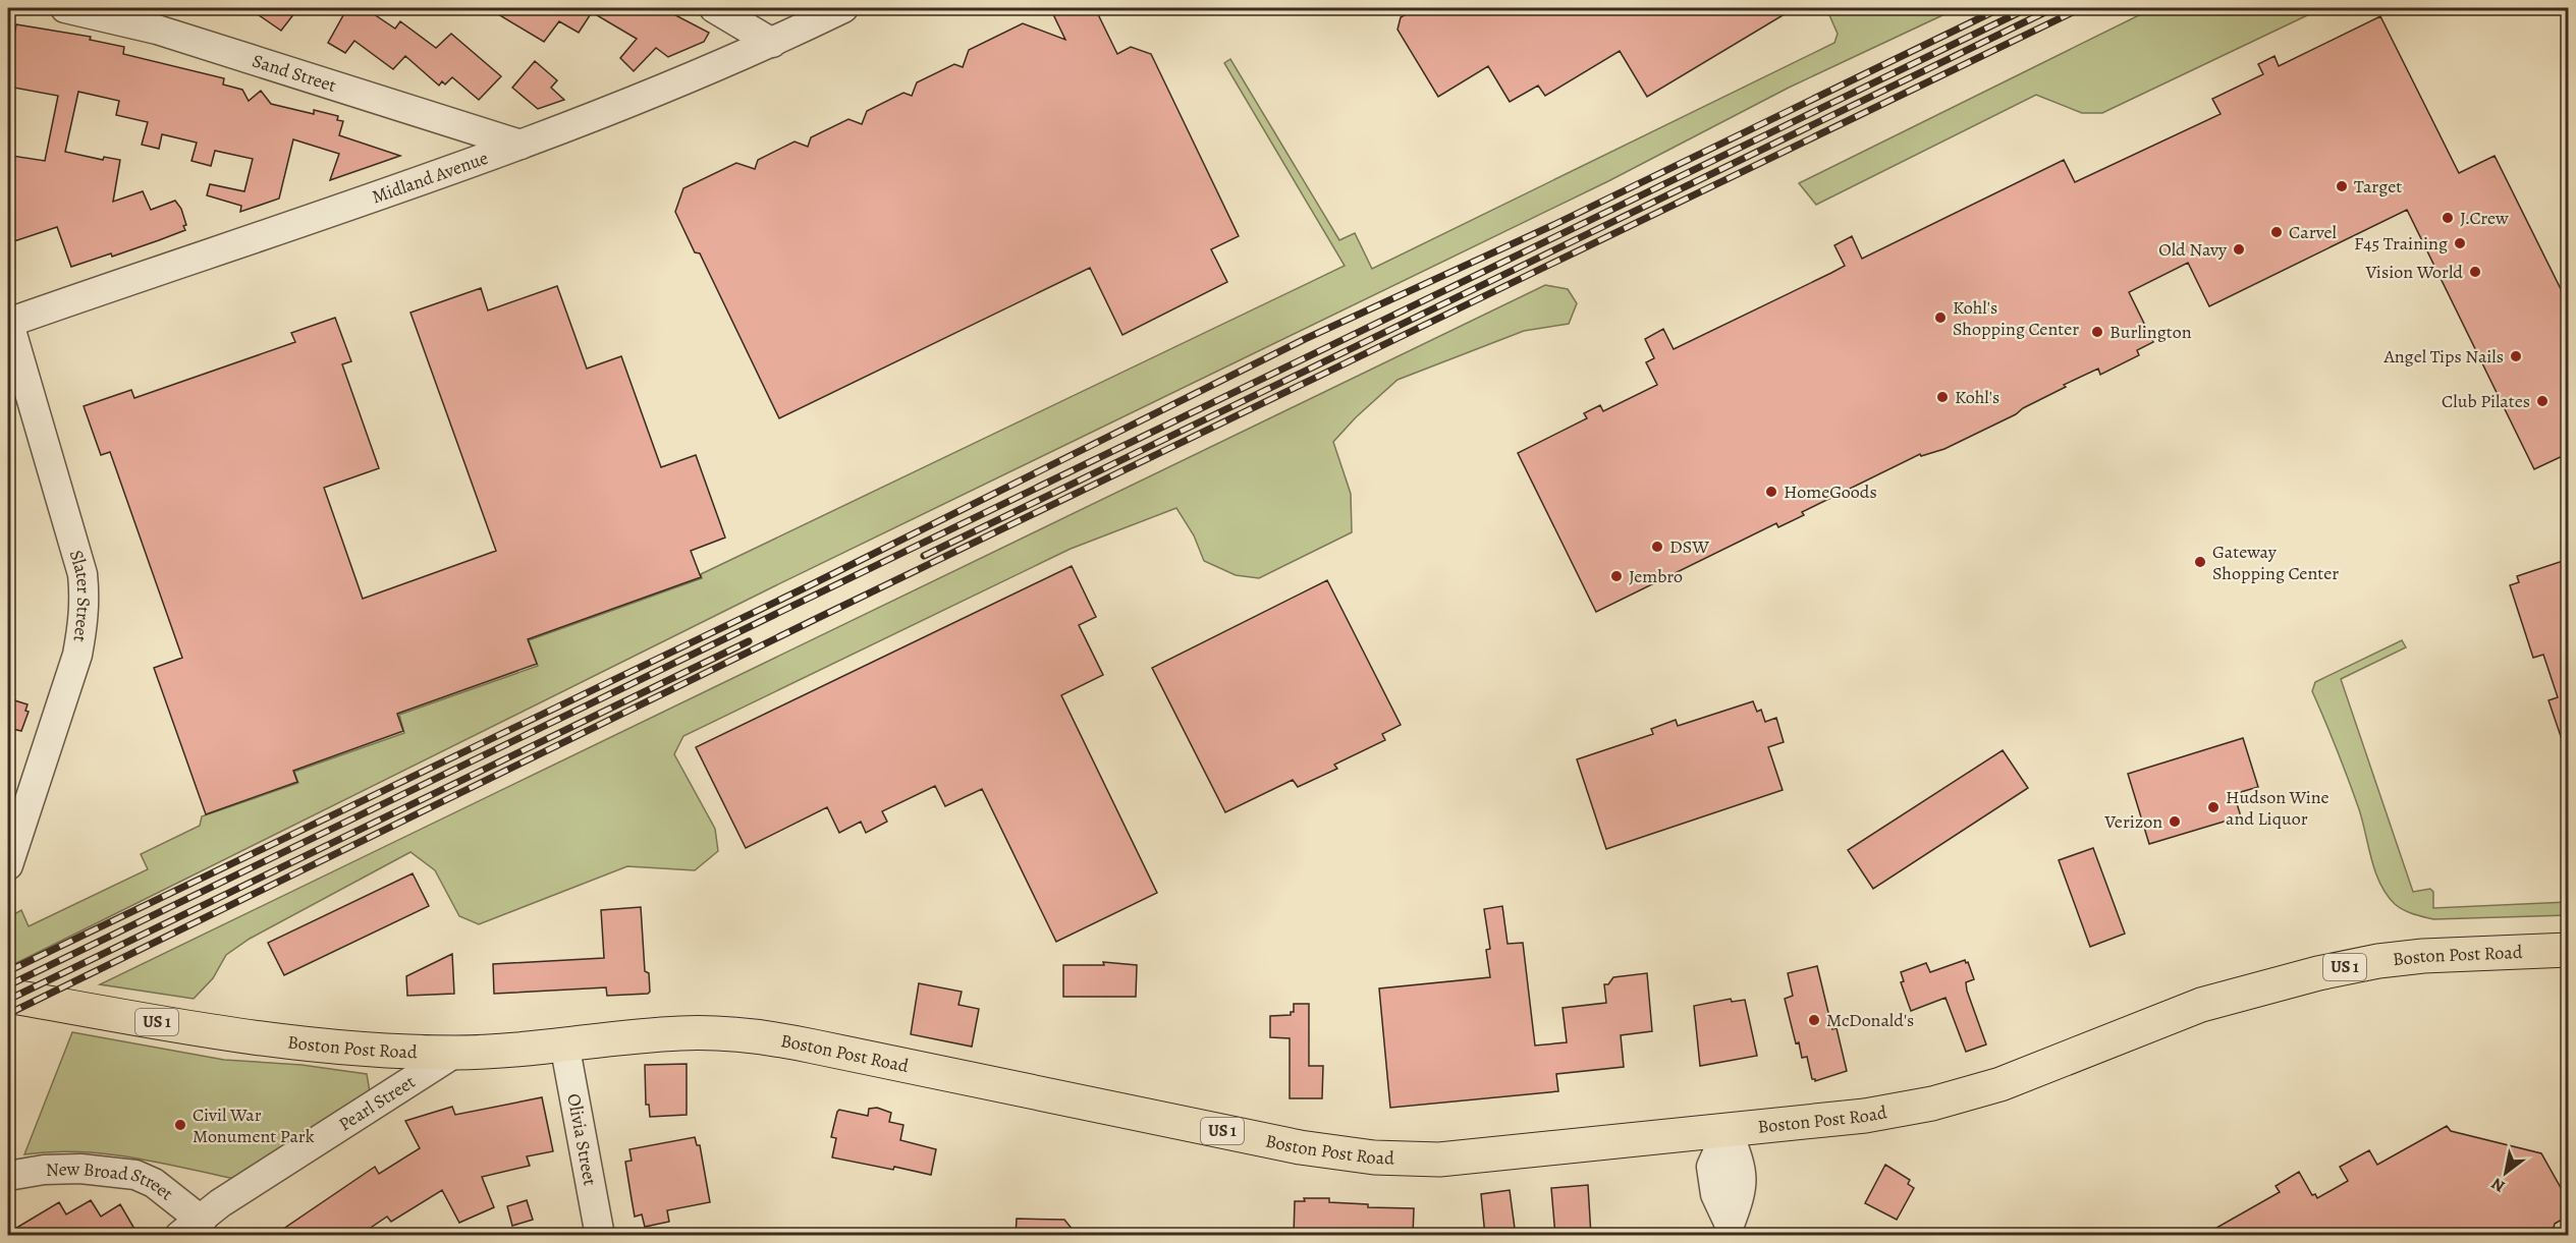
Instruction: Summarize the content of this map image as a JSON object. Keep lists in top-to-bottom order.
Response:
{
  "streets": {
    "main road": ["Boston Post Road", "US 1"],
    "street": [
      "Sand Street",
      "Midland Avenue",
      "Slater Street",
      "Pearl Street",
      "Olivia Street",
      "New Broad Street"
    ]
  },
  "crossings": [
    ["Sand Street", "Midland Avenue"],
    ["Midland Avenue", "Slater Street"],
    ["Boston Post Road", "Pearl Street"],
    ["Boston Post Road", "Olivia Street"],
    ["Pearl Street", "New Broad Street"]
  ],
  "places": [
    "Target",
    "J.Crew",
    "Carvel",
    "F45 Training",
    "Old Navy",
    "Vision World",
    "Kohl's Shopping Center",
    "Burlington",
    "Angel Tips Nails",
    "Kohl's",
    "Club Pilates",
    "HomeGoods",
    "DSW",
    "Gateway Shopping Center",
    "Jembro",
    "Hudson Wine and Liquor",
    "Verizon",
    "McDonald's",
    "Civil War Monument Park"
  ],
  "north": "bottom left"
}
